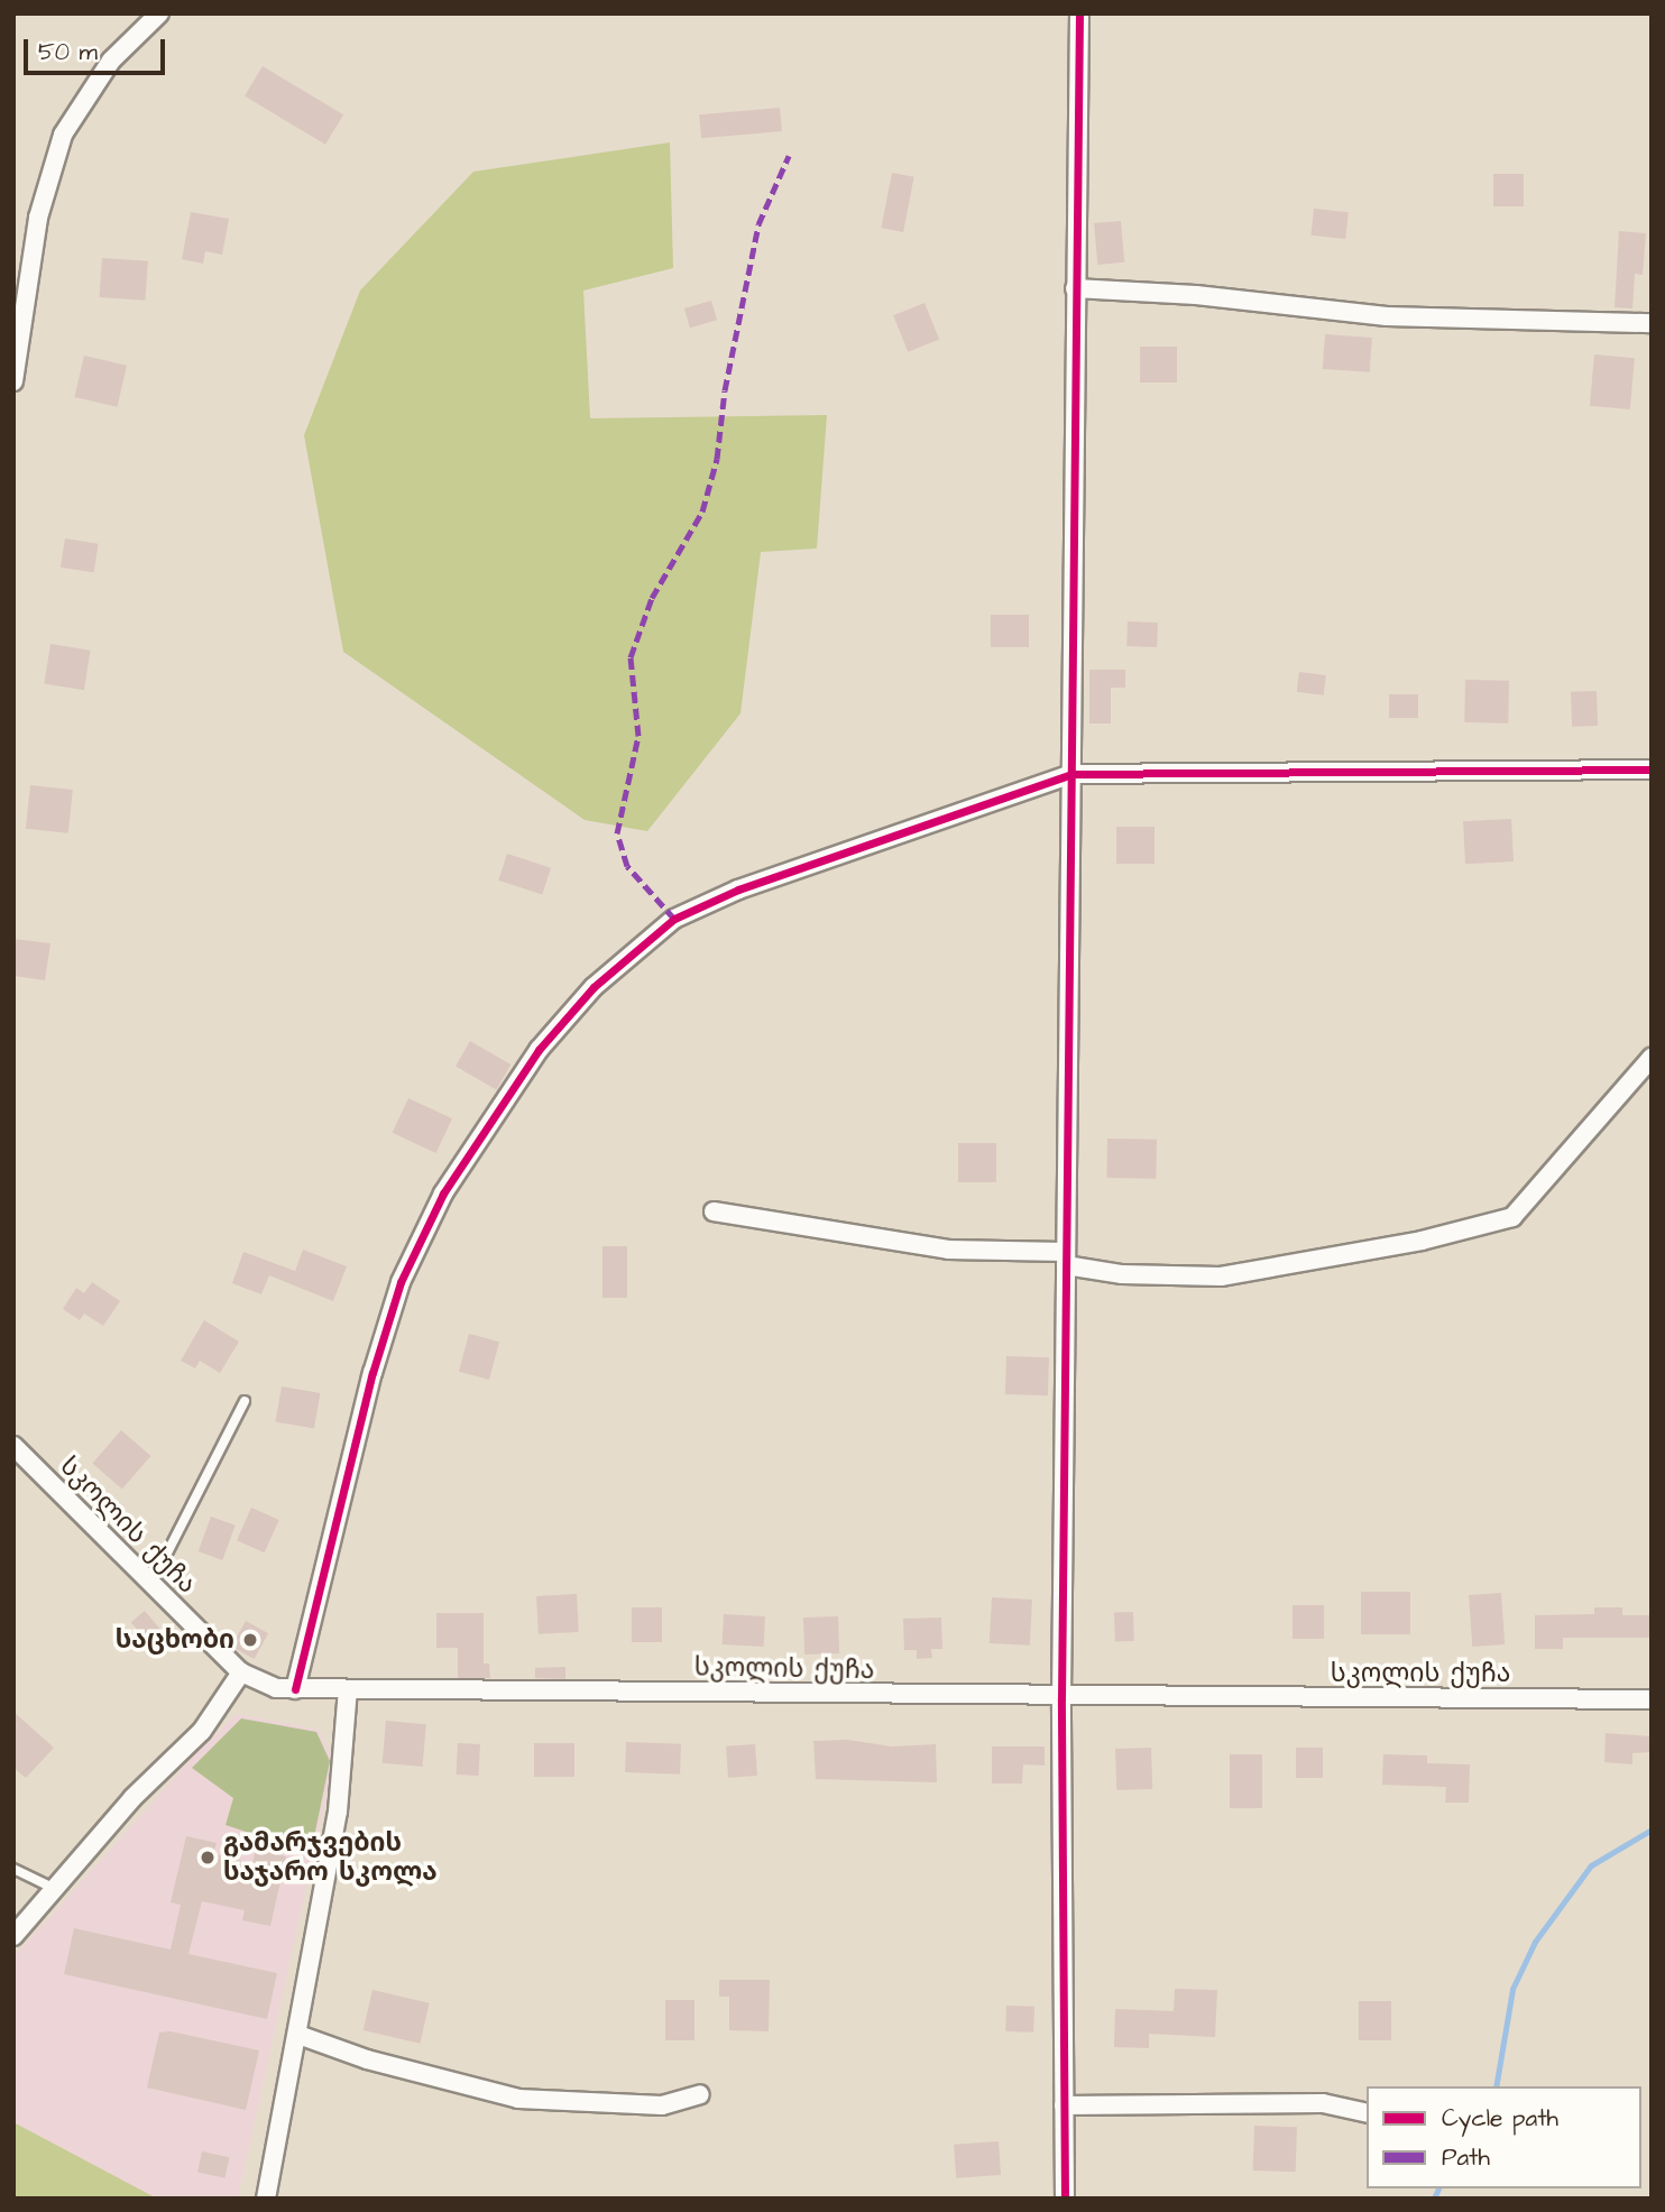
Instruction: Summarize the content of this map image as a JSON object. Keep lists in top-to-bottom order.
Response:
{
  "streets": {
    "street": ["სკოლის ქუჩა"]
  },
  "places": ["საცხობი", "გამარჯვების საჯარო სკოლა"],
  "legend": ["Cycle path", "Path"],
  "scale_bar": "50 m"
}
